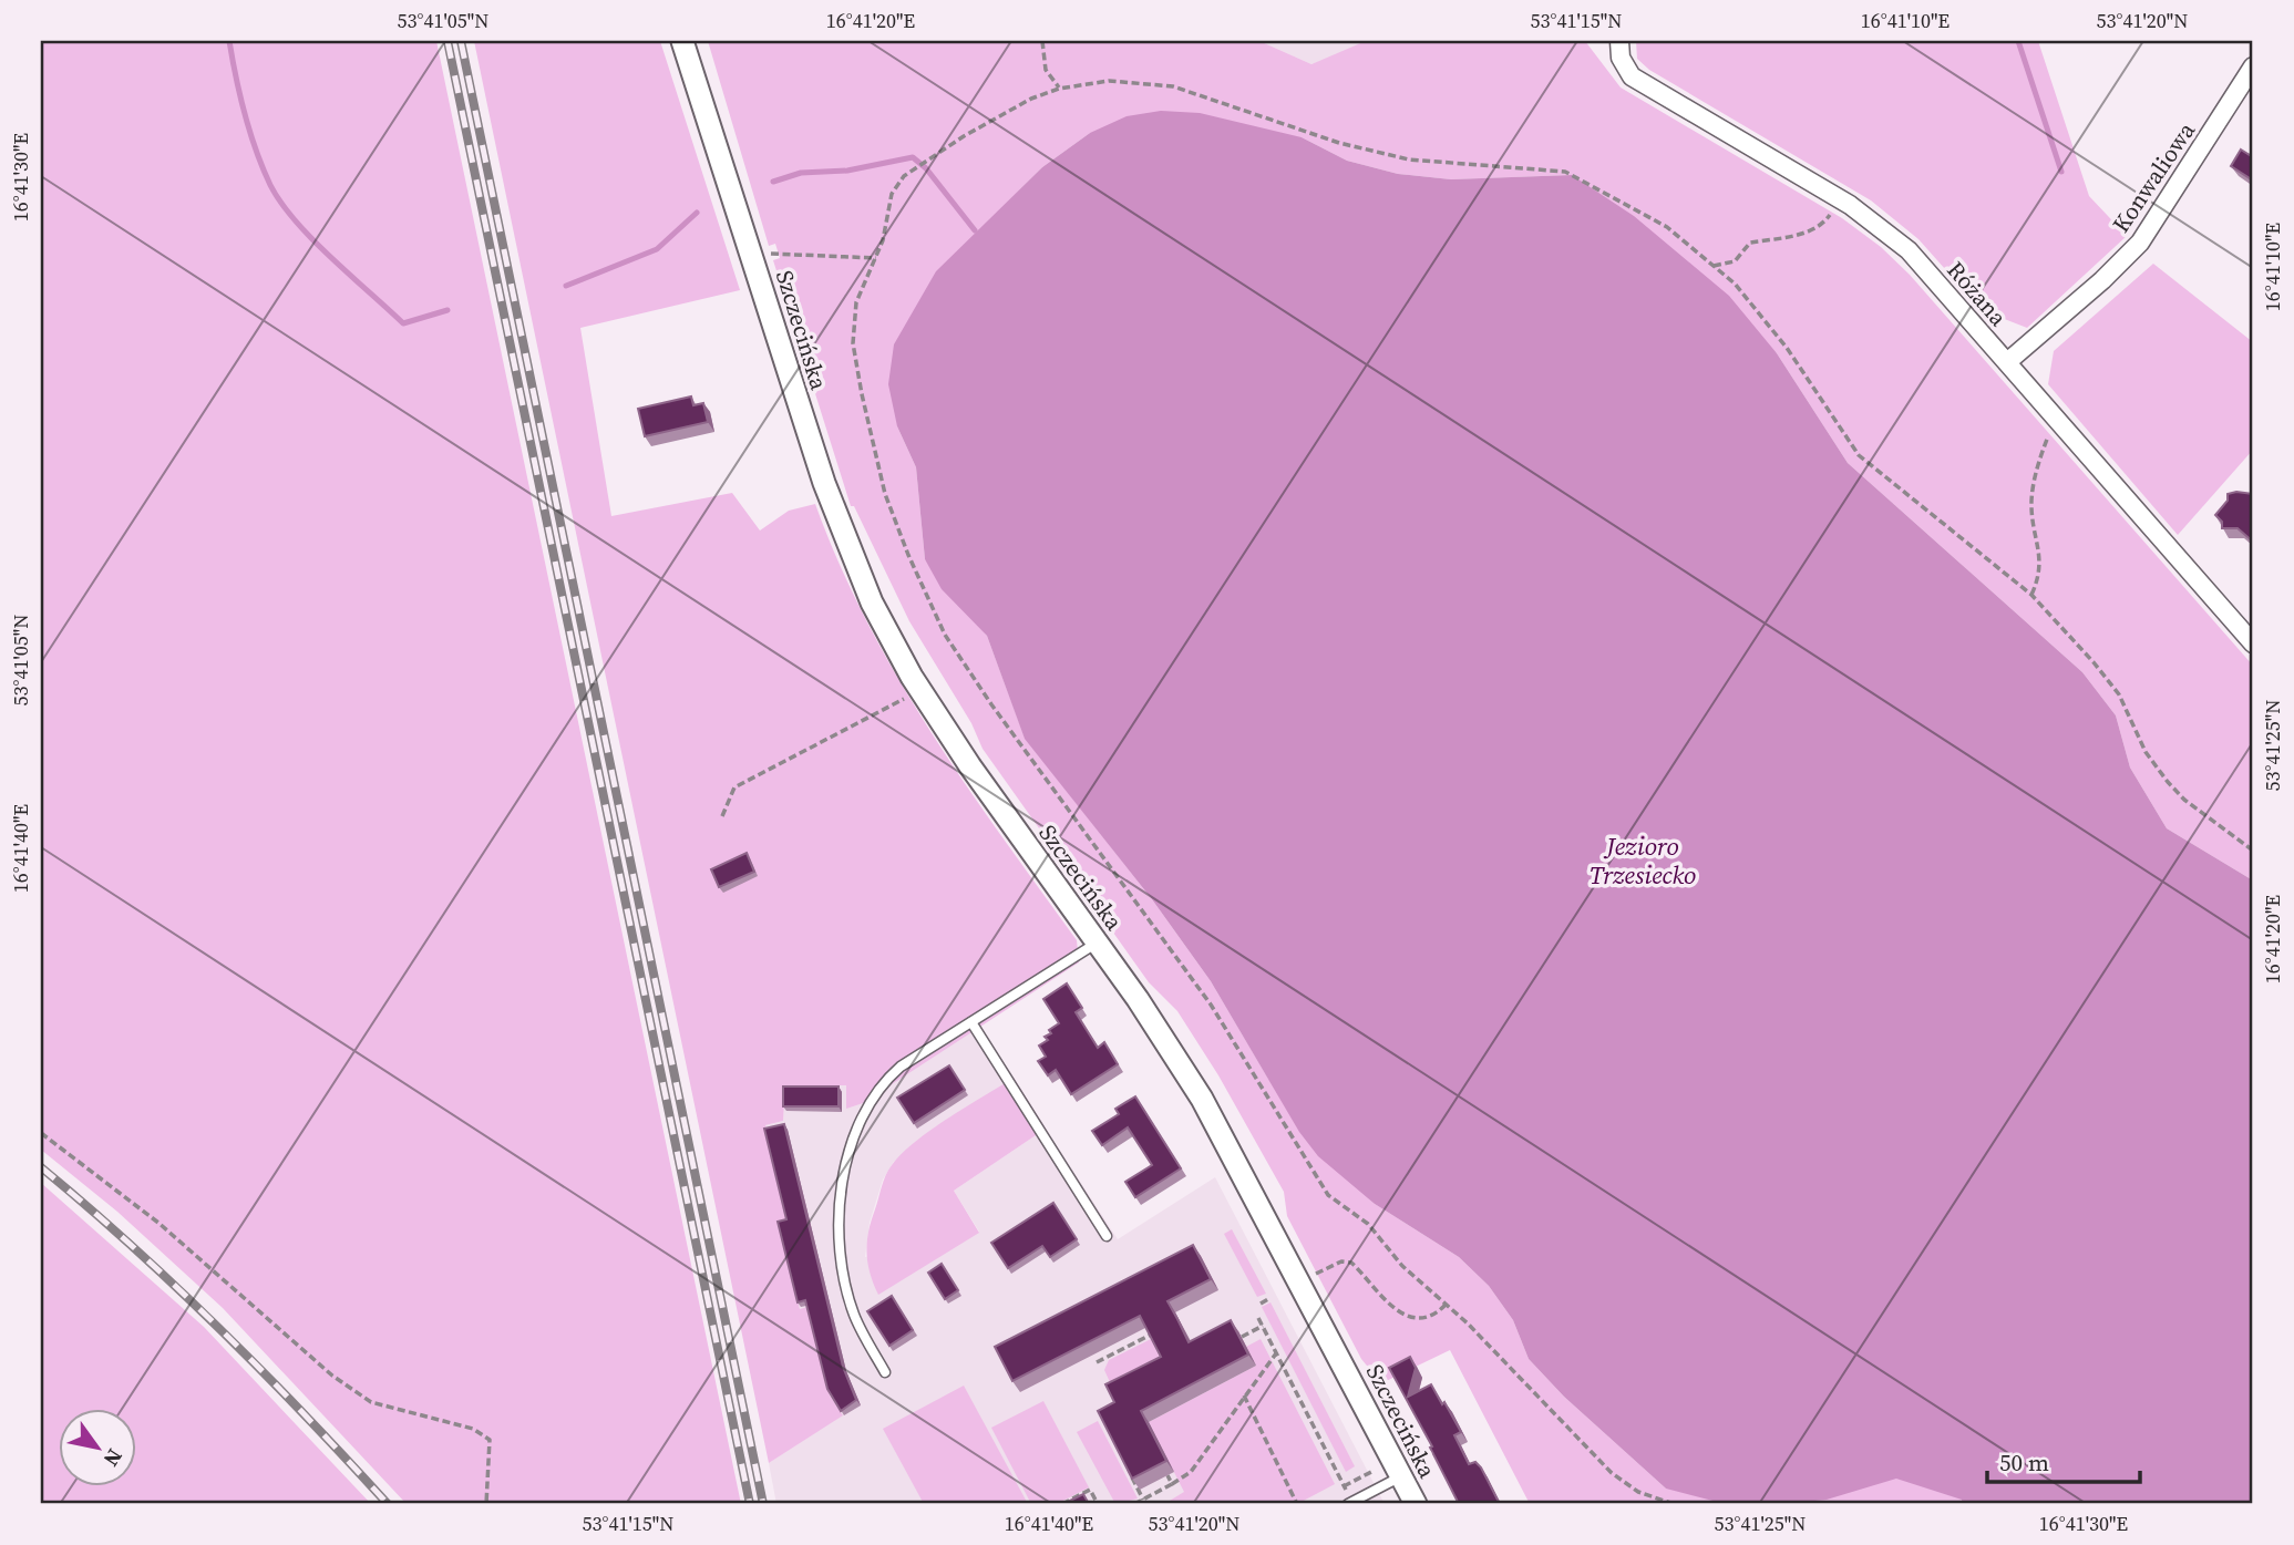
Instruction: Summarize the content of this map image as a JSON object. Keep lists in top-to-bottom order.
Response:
{
  "streets": {
    "street": ["Konwaliowa", "Różana", "Szczecińska"]
  },
  "crossings": [
    ["Konwaliowa", "Różana"]
  ],
  "water": ["Jezioro Trzesiecko"],
  "scale_bar": "50 m",
  "north": "bottom right",
  "coordinates": [
    "53°41'05\"N",
    "16°41'20\"E",
    "53°41'15\"N",
    "16°41'10\"E",
    "53°41'20\"N",
    "16°41'30\"E",
    "53°41'25\"N",
    "16°41'40\"E"
  ]
}
